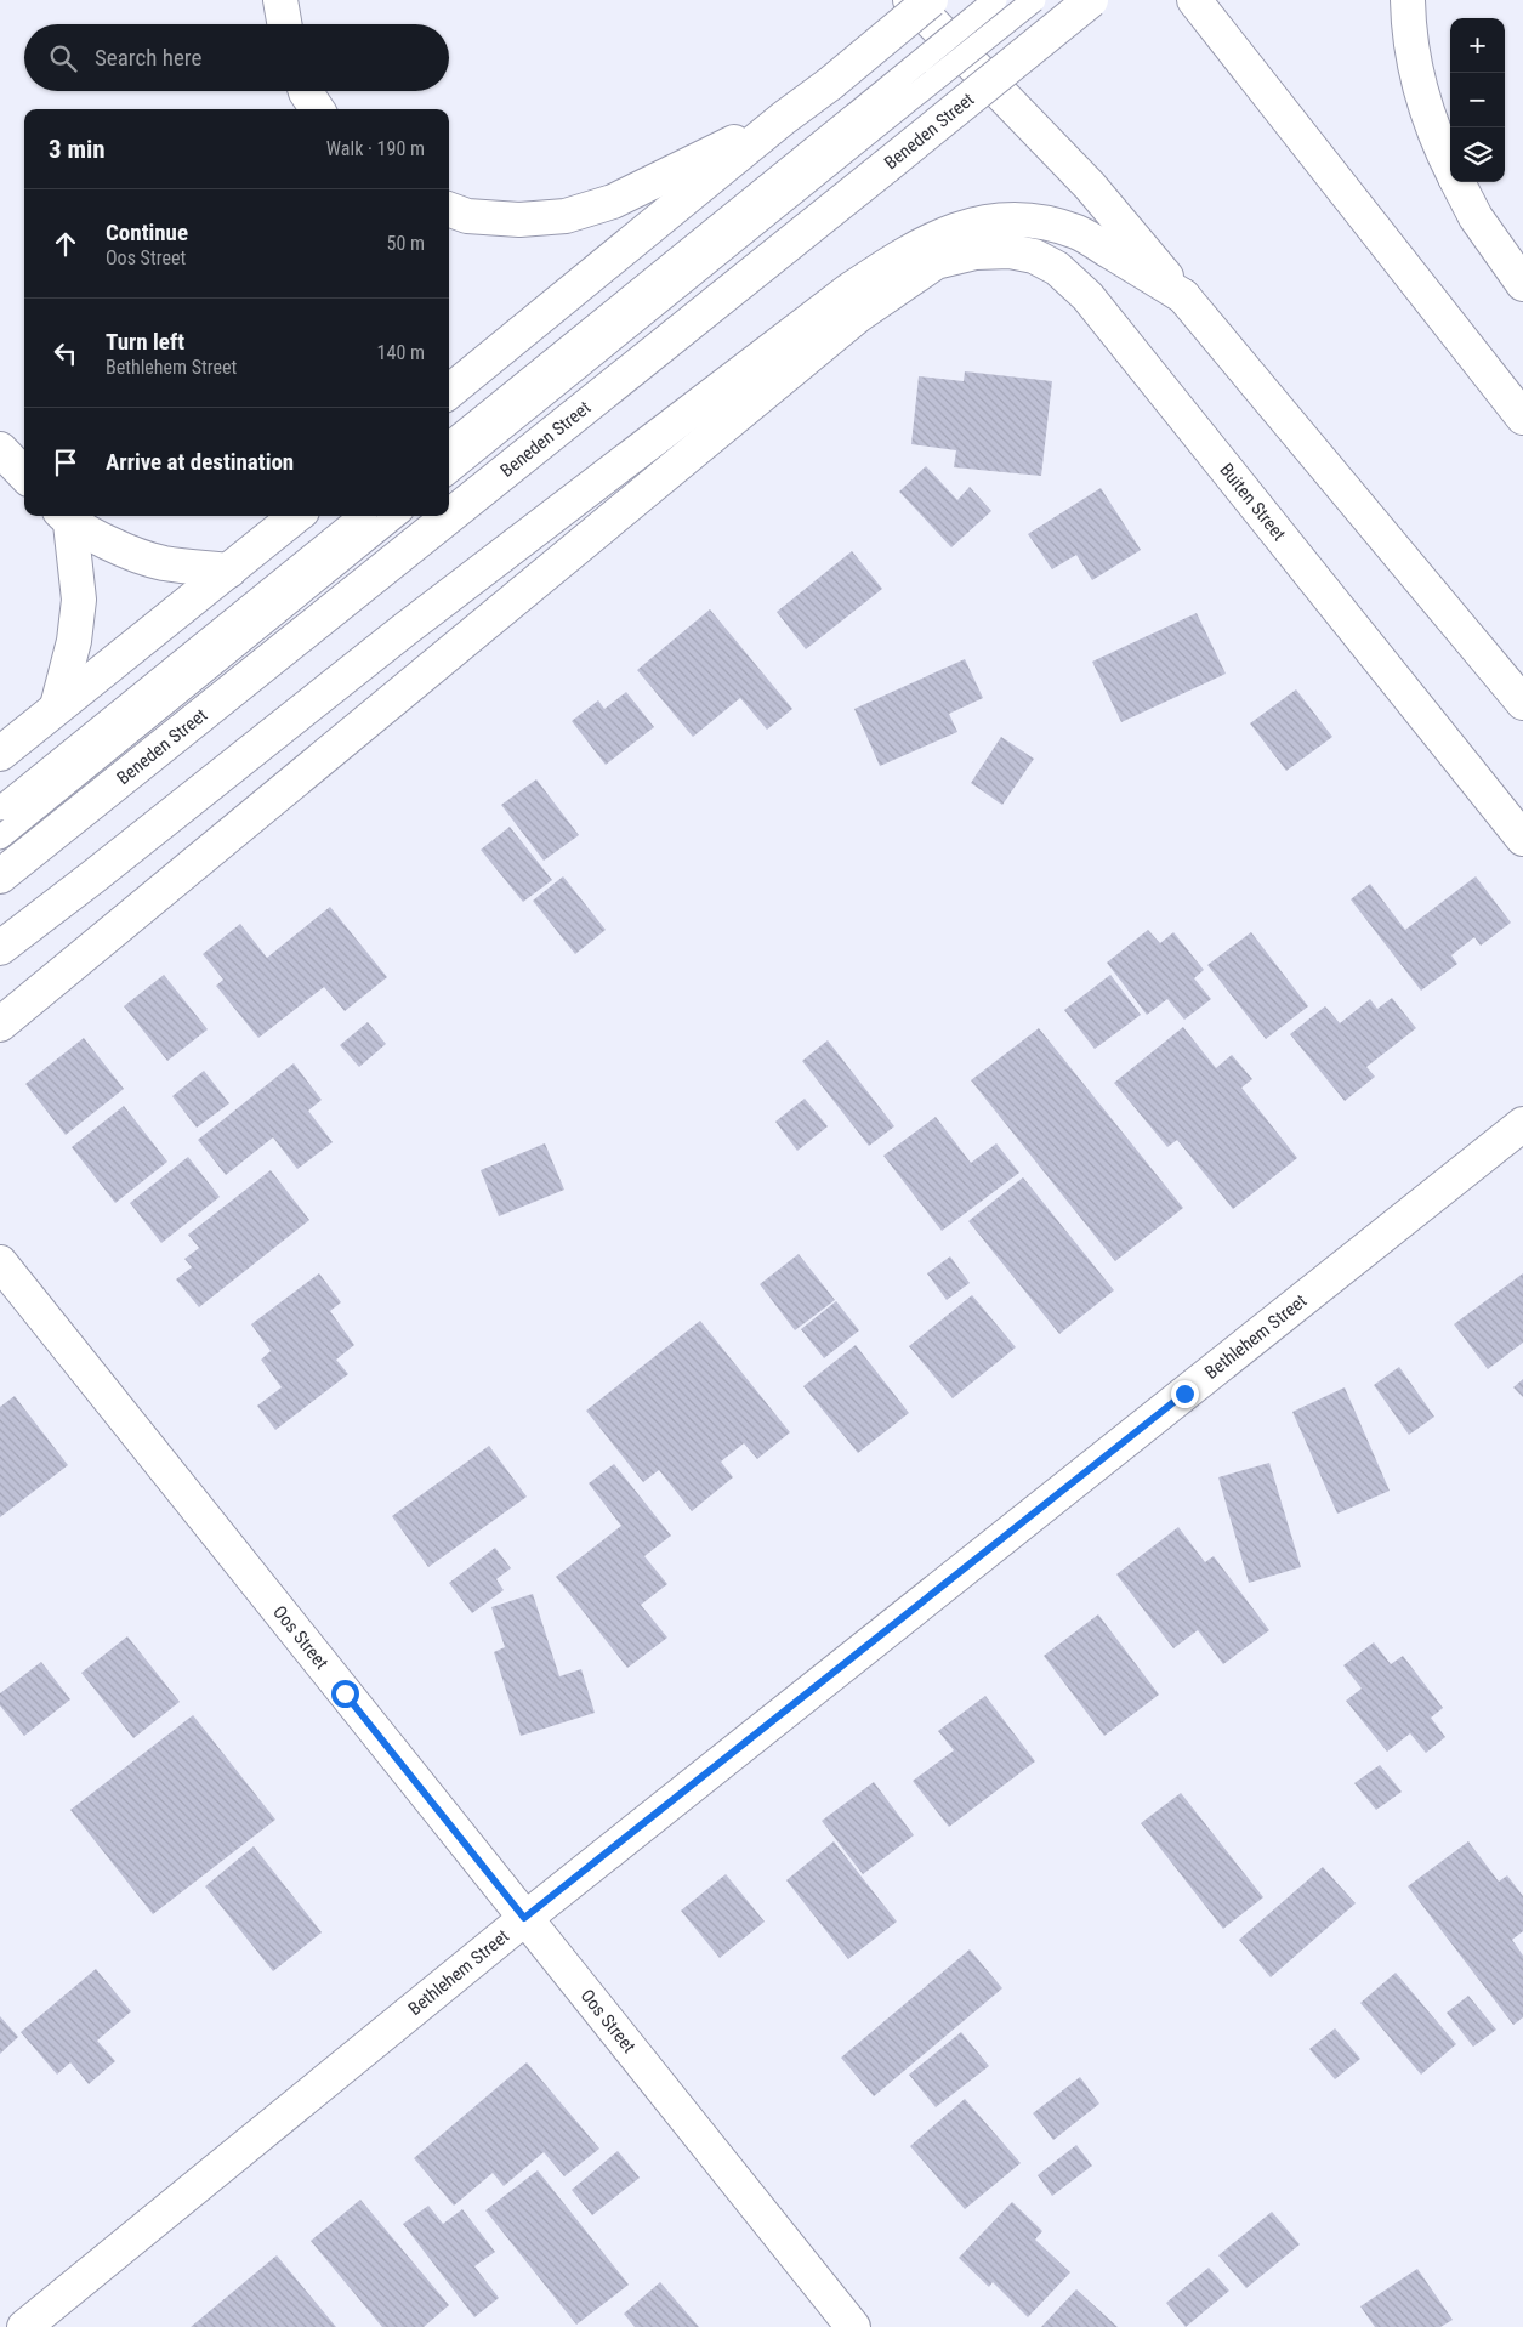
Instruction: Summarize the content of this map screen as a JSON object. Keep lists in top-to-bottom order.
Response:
{
  "streets": {
    "street": [
      "Beneden Street",
      "Buiten Street",
      "Bethlehem Street",
      "Oos Street"
    ]
  },
  "crossings": [
    ["Bethlehem Street", "Oos Street"]
  ],
  "page": {
    "map_buttons": ["+", "−"],
    "search": "Search here",
    "heading": ["3 min", "Walk · 190 m"],
    "list": [
      ["Continue", "Oos Street", "50 m"],
      ["Turn left", "Bethlehem Street", "140 m"],
      "Arrive at destination"
    ]
  }
}
